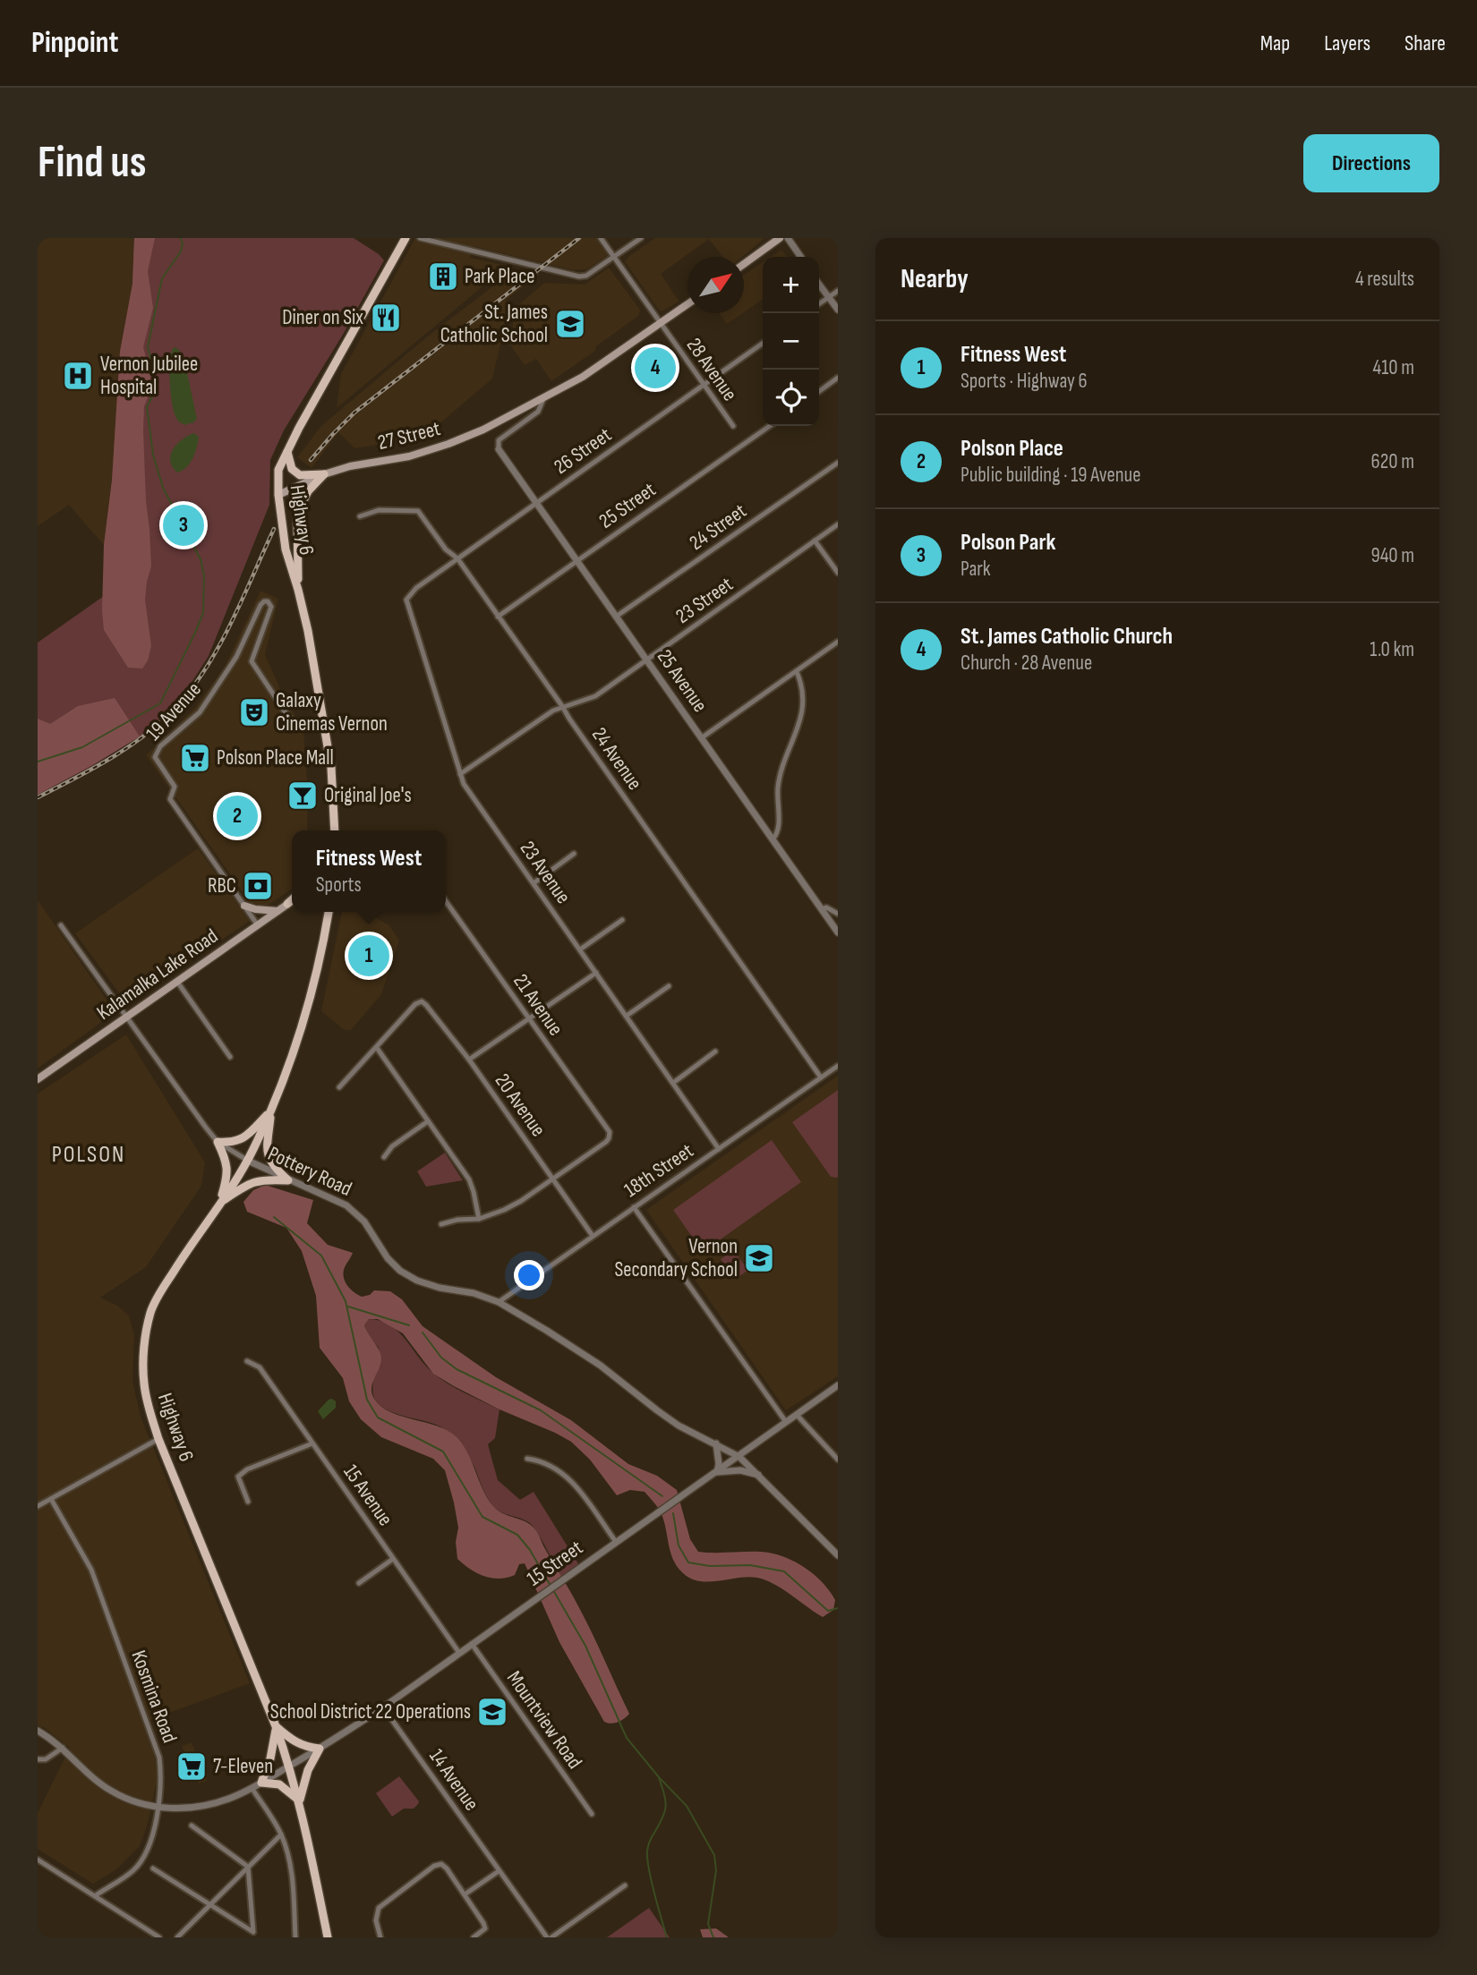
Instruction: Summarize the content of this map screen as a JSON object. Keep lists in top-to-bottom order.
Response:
{
  "streets": {
    "main road": ["27 Street", "Highway 6", "Kalamalka Lake Road"],
    "street": [
      "28 Avenue",
      "26 Street",
      "25 Street",
      "24 Street",
      "23 Street",
      "25 Avenue",
      "19 Avenue",
      "24 Avenue",
      "23 Avenue",
      "21 Avenue",
      "20 Avenue",
      "18th Street",
      "Pottery Road",
      "15 Avenue",
      "15 Street",
      "Kosmina Road",
      "Mountview Road",
      "14 Avenue"
    ]
  },
  "crossings": [
    ["28 Avenue", "27 Street"],
    ["28 Avenue", "26 Street"],
    ["27 Street", "Highway 6"],
    ["27 Street", "25 Avenue"],
    ["26 Street", "25 Avenue"],
    ["26 Street", "24 Avenue"],
    ["26 Street", "23 Avenue"],
    ["25 Street", "25 Avenue"],
    ["25 Street", "24 Avenue"],
    ["Highway 6", "Pottery Road"],
    ["Highway 6", "15 Street"],
    ["24 Street", "25 Avenue"],
    ["23 Street", "25 Avenue"],
    ["23 Street", "24 Avenue"],
    ["23 Street", "23 Avenue"],
    ["19 Avenue", "Kalamalka Lake Road"],
    ["24 Avenue", "18th Street"],
    ["23 Avenue", "18th Street"],
    ["Kalamalka Lake Road", "Pottery Road"],
    ["21 Avenue", "20 Avenue"],
    ["20 Avenue", "18th Street"],
    ["18th Street", "Pottery Road"],
    ["Pottery Road", "15 Street"],
    ["15 Avenue", "15 Street"],
    ["15 Street", "Kosmina Road"],
    ["15 Street", "Mountview Road"],
    ["15 Street", "14 Avenue"]
  ],
  "districts": ["POLSON"],
  "places": {
    "building": ["Park Place"],
    "restaurant": ["Diner on Six"],
    "school or university": ["St. James Catholic School", "Vernon Secondary School", "School District 22 Operations"],
    "hospital": ["Vernon Jubilee Hospital"],
    "theatre": ["Galaxy Cinemas Vernon"],
    "supermarket": ["Polson Place Mall", "7-Eleven"],
    "bar": ["Original Joe's"],
    "bank": ["RBC"]
  },
  "north": "top right",
  "page": {
    "header": "Pinpoint",
    "nav": ["Map", "Layers", "Share"],
    "buttons": "Directions",
    "title": "Find us",
    "heading": ["Nearby", "4 results"],
    "map_buttons": ["+", "−"],
    "list": [
      {
        "mark": "1",
        "name": "Fitness West",
        "note": "Sports · Highway 6",
        "value": "410 m"
      },
      {
        "mark": "2",
        "name": "Polson Place",
        "note": "Public building · 19 Avenue",
        "value": "620 m"
      },
      {
        "mark": "3",
        "name": "Polson Park",
        "note": "Park",
        "value": "940 m"
      },
      {
        "mark": "4",
        "name": "St. James Catholic Church",
        "note": "Church · 28 Avenue",
        "value": "1.0 km"
      }
    ],
    "pins": [
      "4",
      "3",
      "2",
      "1"
    ],
    "popup": ["Fitness West", "Sports"]
  }
}
